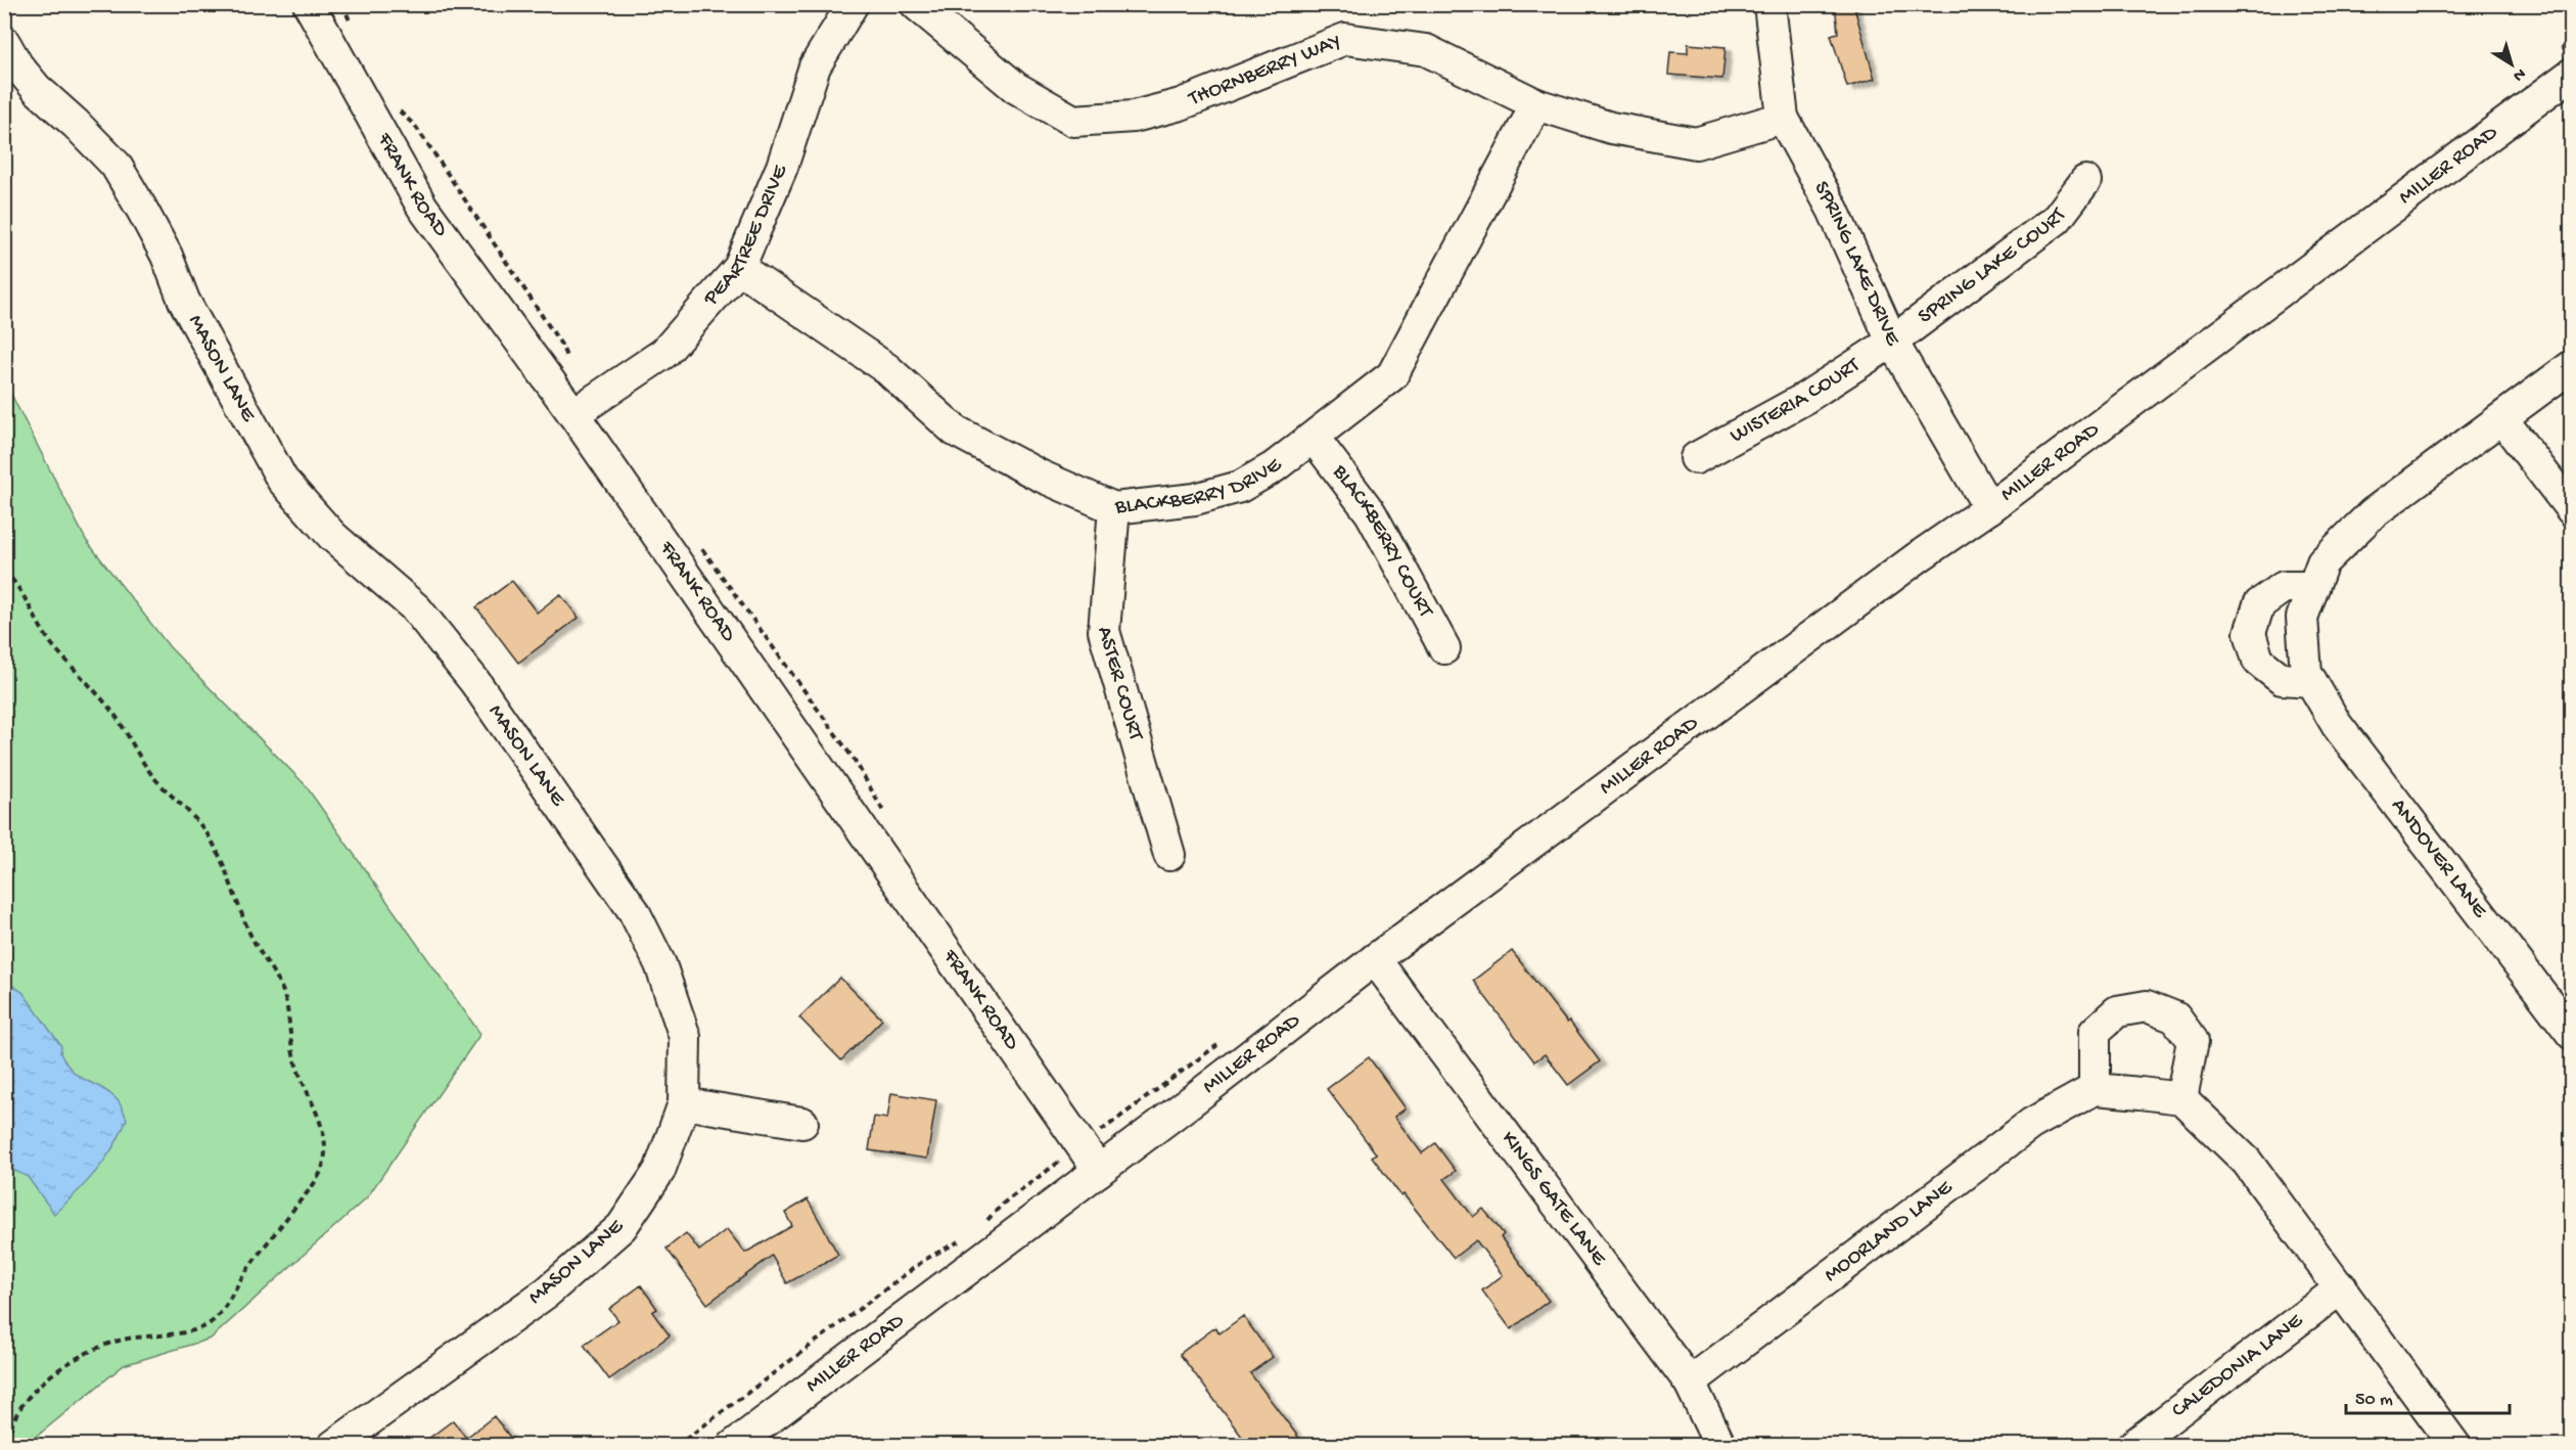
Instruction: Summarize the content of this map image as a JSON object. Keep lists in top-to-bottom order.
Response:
{
  "streets": {
    "street": [
      "THORNBERRY WAY",
      "MILLER ROAD",
      "FRANK ROAD",
      "PEARTREE DRIVE",
      "SPRING LAKE DRIVE",
      "SPRING LAKE COURT",
      "MASON LANE",
      "WISTERIA COURT",
      "BLACKBERRY DRIVE",
      "BLACKBERRY COURT",
      "ASTER COURT",
      "ANDOVER LANE",
      "KINGS GATE LANE",
      "MOORLAND LANE",
      "CALEDONIA LANE"
    ]
  },
  "crossings": [
    ["THORNBERRY WAY", "SPRING LAKE DRIVE"],
    ["THORNBERRY WAY", "BLACKBERRY DRIVE"],
    ["MILLER ROAD", "FRANK ROAD"],
    ["MILLER ROAD", "SPRING LAKE DRIVE"],
    ["MILLER ROAD", "KINGS GATE LANE"],
    ["FRANK ROAD", "PEARTREE DRIVE"],
    ["PEARTREE DRIVE", "BLACKBERRY DRIVE"],
    ["SPRING LAKE DRIVE", "SPRING LAKE COURT"],
    ["SPRING LAKE DRIVE", "WISTERIA COURT"],
    ["SPRING LAKE COURT", "WISTERIA COURT"],
    ["BLACKBERRY DRIVE", "BLACKBERRY COURT"],
    ["BLACKBERRY DRIVE", "ASTER COURT"],
    ["KINGS GATE LANE", "MOORLAND LANE"]
  ],
  "scale_bar": "50 m",
  "north": "bottom right"
}
